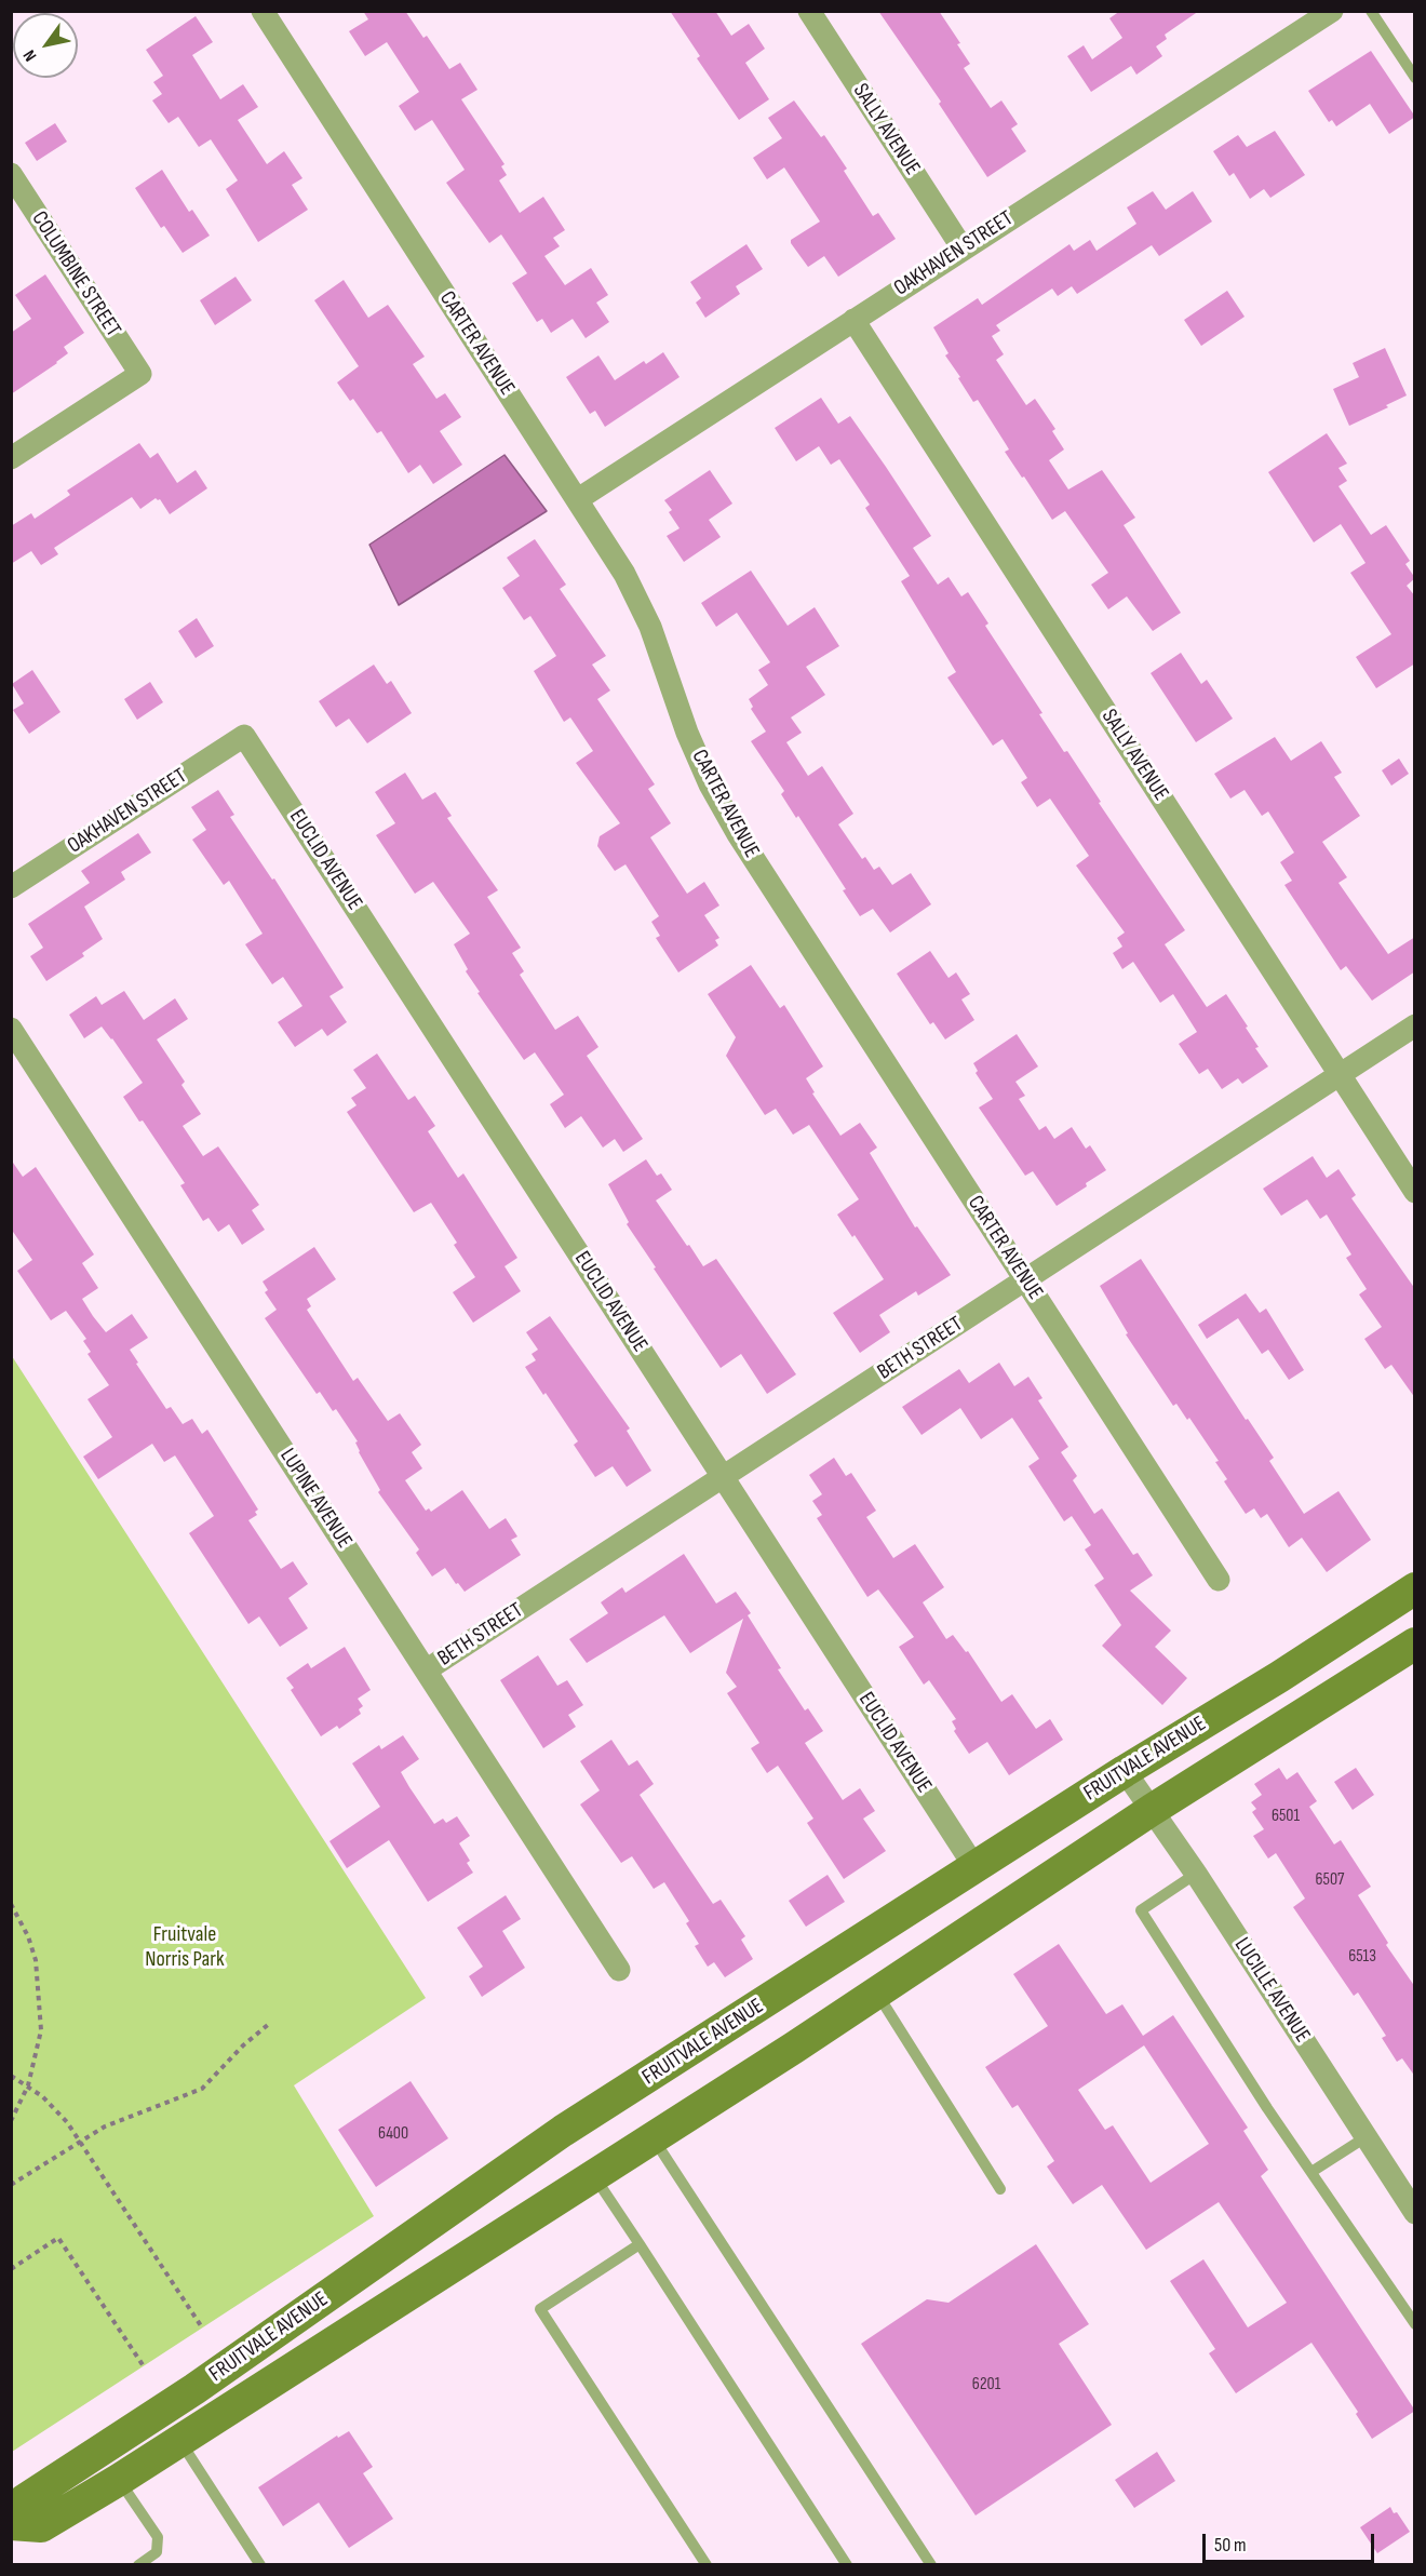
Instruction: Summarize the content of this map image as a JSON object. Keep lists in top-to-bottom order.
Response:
{
  "streets": {
    "main road": ["FRUITVALE AVENUE"],
    "street": [
      "SALLY AVENUE",
      "OAKHAVEN STREET",
      "COLUMBINE STREET",
      "CARTER AVENUE",
      "EUCLID AVENUE",
      "BETH STREET",
      "LUPINE AVENUE",
      "LUCILLE AVENUE"
    ]
  },
  "crossings": [
    ["SALLY AVENUE", "OAKHAVEN STREET"],
    ["SALLY AVENUE", "BETH STREET"],
    ["OAKHAVEN STREET", "CARTER AVENUE"],
    ["OAKHAVEN STREET", "EUCLID AVENUE"],
    ["CARTER AVENUE", "BETH STREET"],
    ["EUCLID AVENUE", "BETH STREET"],
    ["EUCLID AVENUE", "FRUITVALE AVENUE"],
    ["BETH STREET", "LUPINE AVENUE"],
    ["FRUITVALE AVENUE", "LUCILLE AVENUE"]
  ],
  "parks": ["Fruitvale Norris Park"],
  "house_numbers": [
    "6501",
    "6507",
    "6513",
    "6400",
    "6201"
  ],
  "scale_bar": "50 m",
  "north": "bottom left"
}
